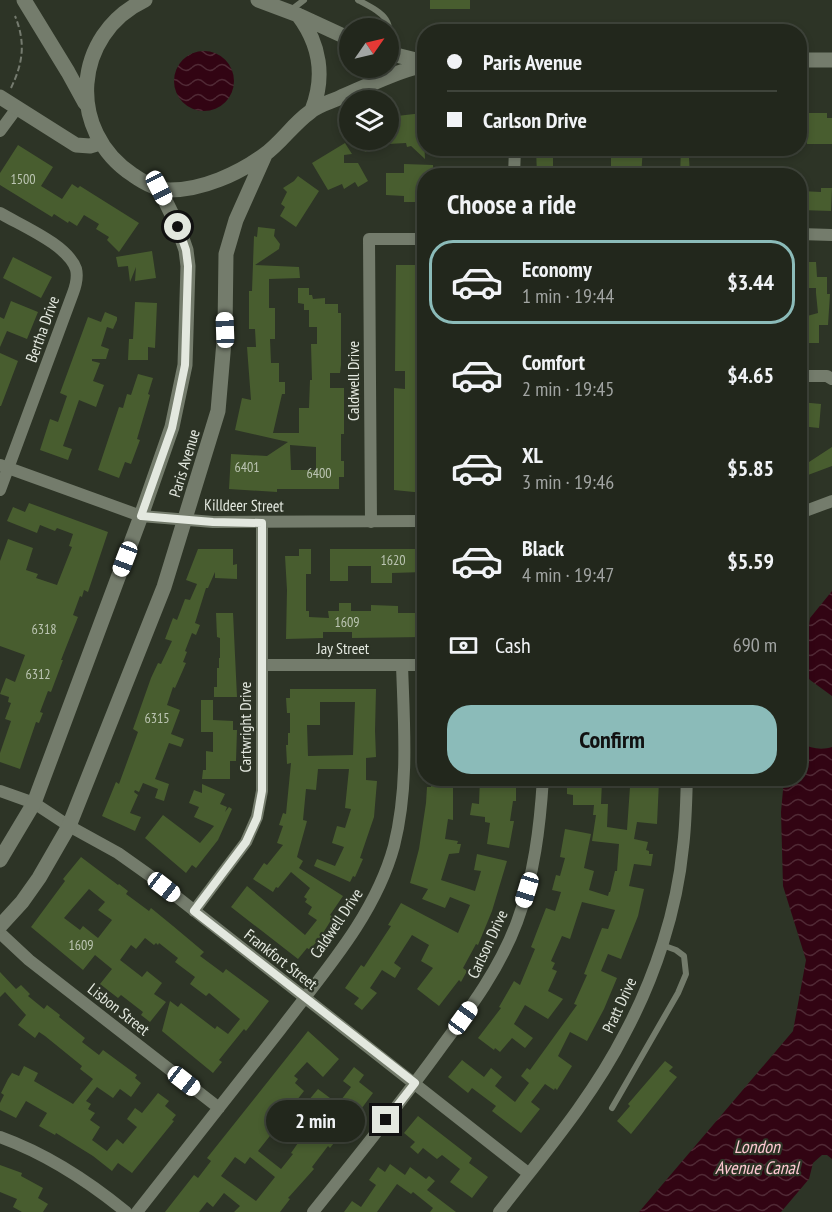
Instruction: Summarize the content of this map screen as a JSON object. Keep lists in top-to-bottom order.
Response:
{
  "streets": {
    "street": [
      "Bertha Drive",
      "Caldwell Drive",
      "Paris Avenue",
      "Killdeer Street",
      "Jay Street",
      "Cartwright Drive",
      "Carlson Drive",
      "Frankfort Street",
      "Pratt Drive",
      "Lisbon Street"
    ]
  },
  "crossings": [
    ["Bertha Drive", "Killdeer Street"],
    ["Caldwell Drive", "Killdeer Street"],
    ["Caldwell Drive", "Jay Street"],
    ["Caldwell Drive", "Frankfort Street"],
    ["Caldwell Drive", "Lisbon Street"],
    ["Paris Avenue", "Killdeer Street"],
    ["Paris Avenue", "Frankfort Street"],
    ["Killdeer Street", "Cartwright Drive"],
    ["Jay Street", "Cartwright Drive"],
    ["Cartwright Drive", "Frankfort Street"],
    ["Carlson Drive", "Frankfort Street"],
    ["Frankfort Street", "Pratt Drive"]
  ],
  "water": ["London Avenue Canal"],
  "house_numbers": [
    "1500",
    "6401",
    "6400",
    "1620",
    "1609",
    "6318",
    "6312",
    "6315",
    "1609"
  ],
  "north": "top right",
  "page": {
    "banner": ["Paris Avenue", "Carlson Drive"],
    "heading": "Choose a ride",
    "list": [
      {
        "name": "Economy",
        "note": "1 min · 19:44",
        "value": "$3.44"
      },
      {
        "name": "Comfort",
        "note": "2 min · 19:45",
        "value": "$4.65"
      },
      {
        "name": "XL",
        "note": "3 min · 19:46",
        "value": "$5.85"
      },
      {
        "name": "Black",
        "note": "4 min · 19:47",
        "value": "$5.59"
      }
    ],
    "pay": ["Cash", "690 m"],
    "buttons": "Confirm",
    "bubble": "2 min"
  }
}
